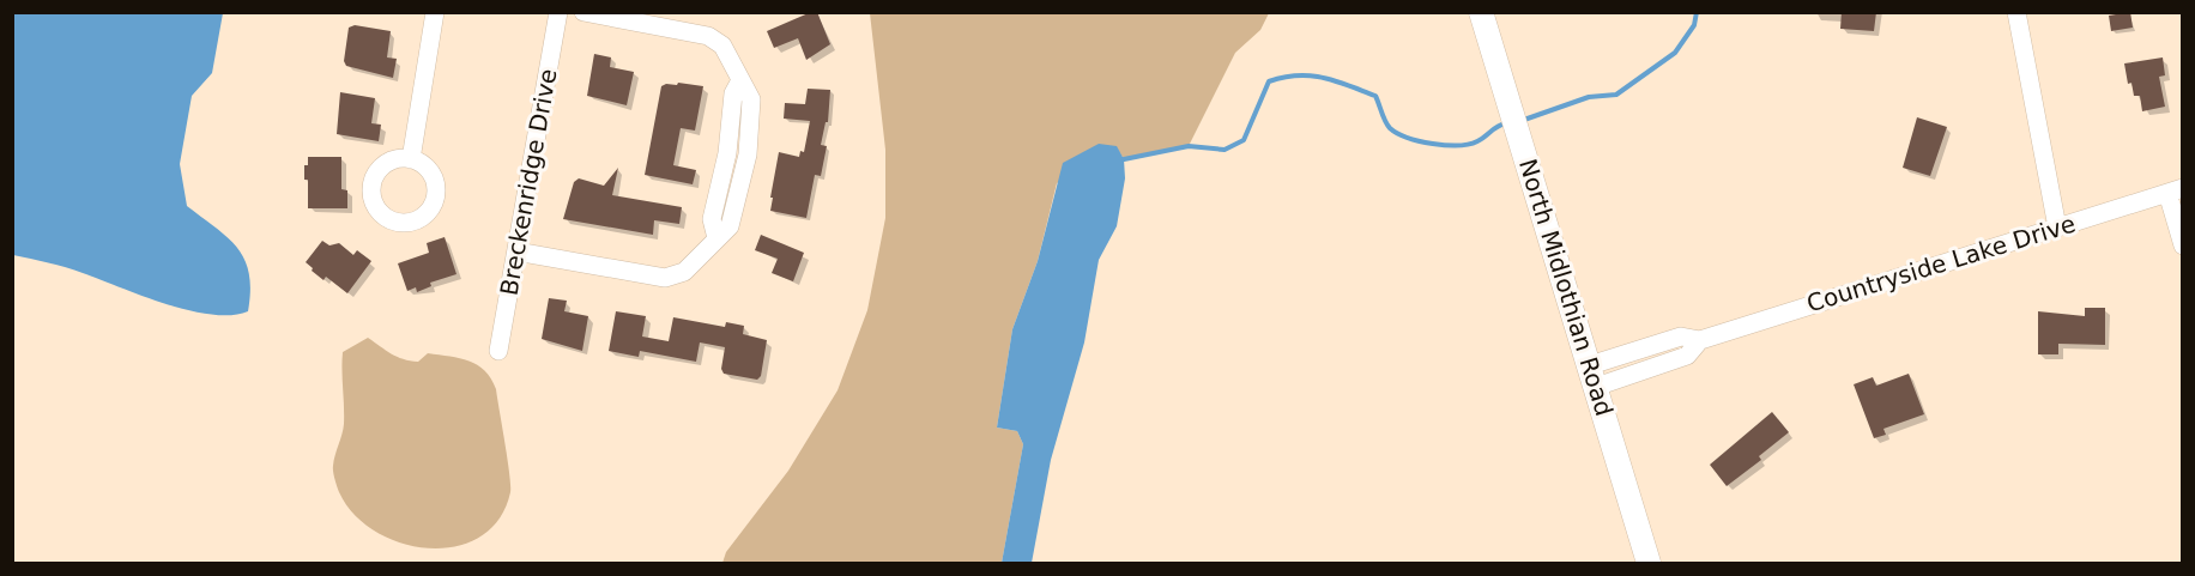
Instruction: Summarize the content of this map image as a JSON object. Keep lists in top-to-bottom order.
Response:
{
  "streets": {
    "main road": ["North Midlothian Road"],
    "street": ["Breckenridge Drive", "Countryside Lake Drive"]
  },
  "crossings": [
    ["Countryside Lake Drive", "North Midlothian Road"]
  ]
}
